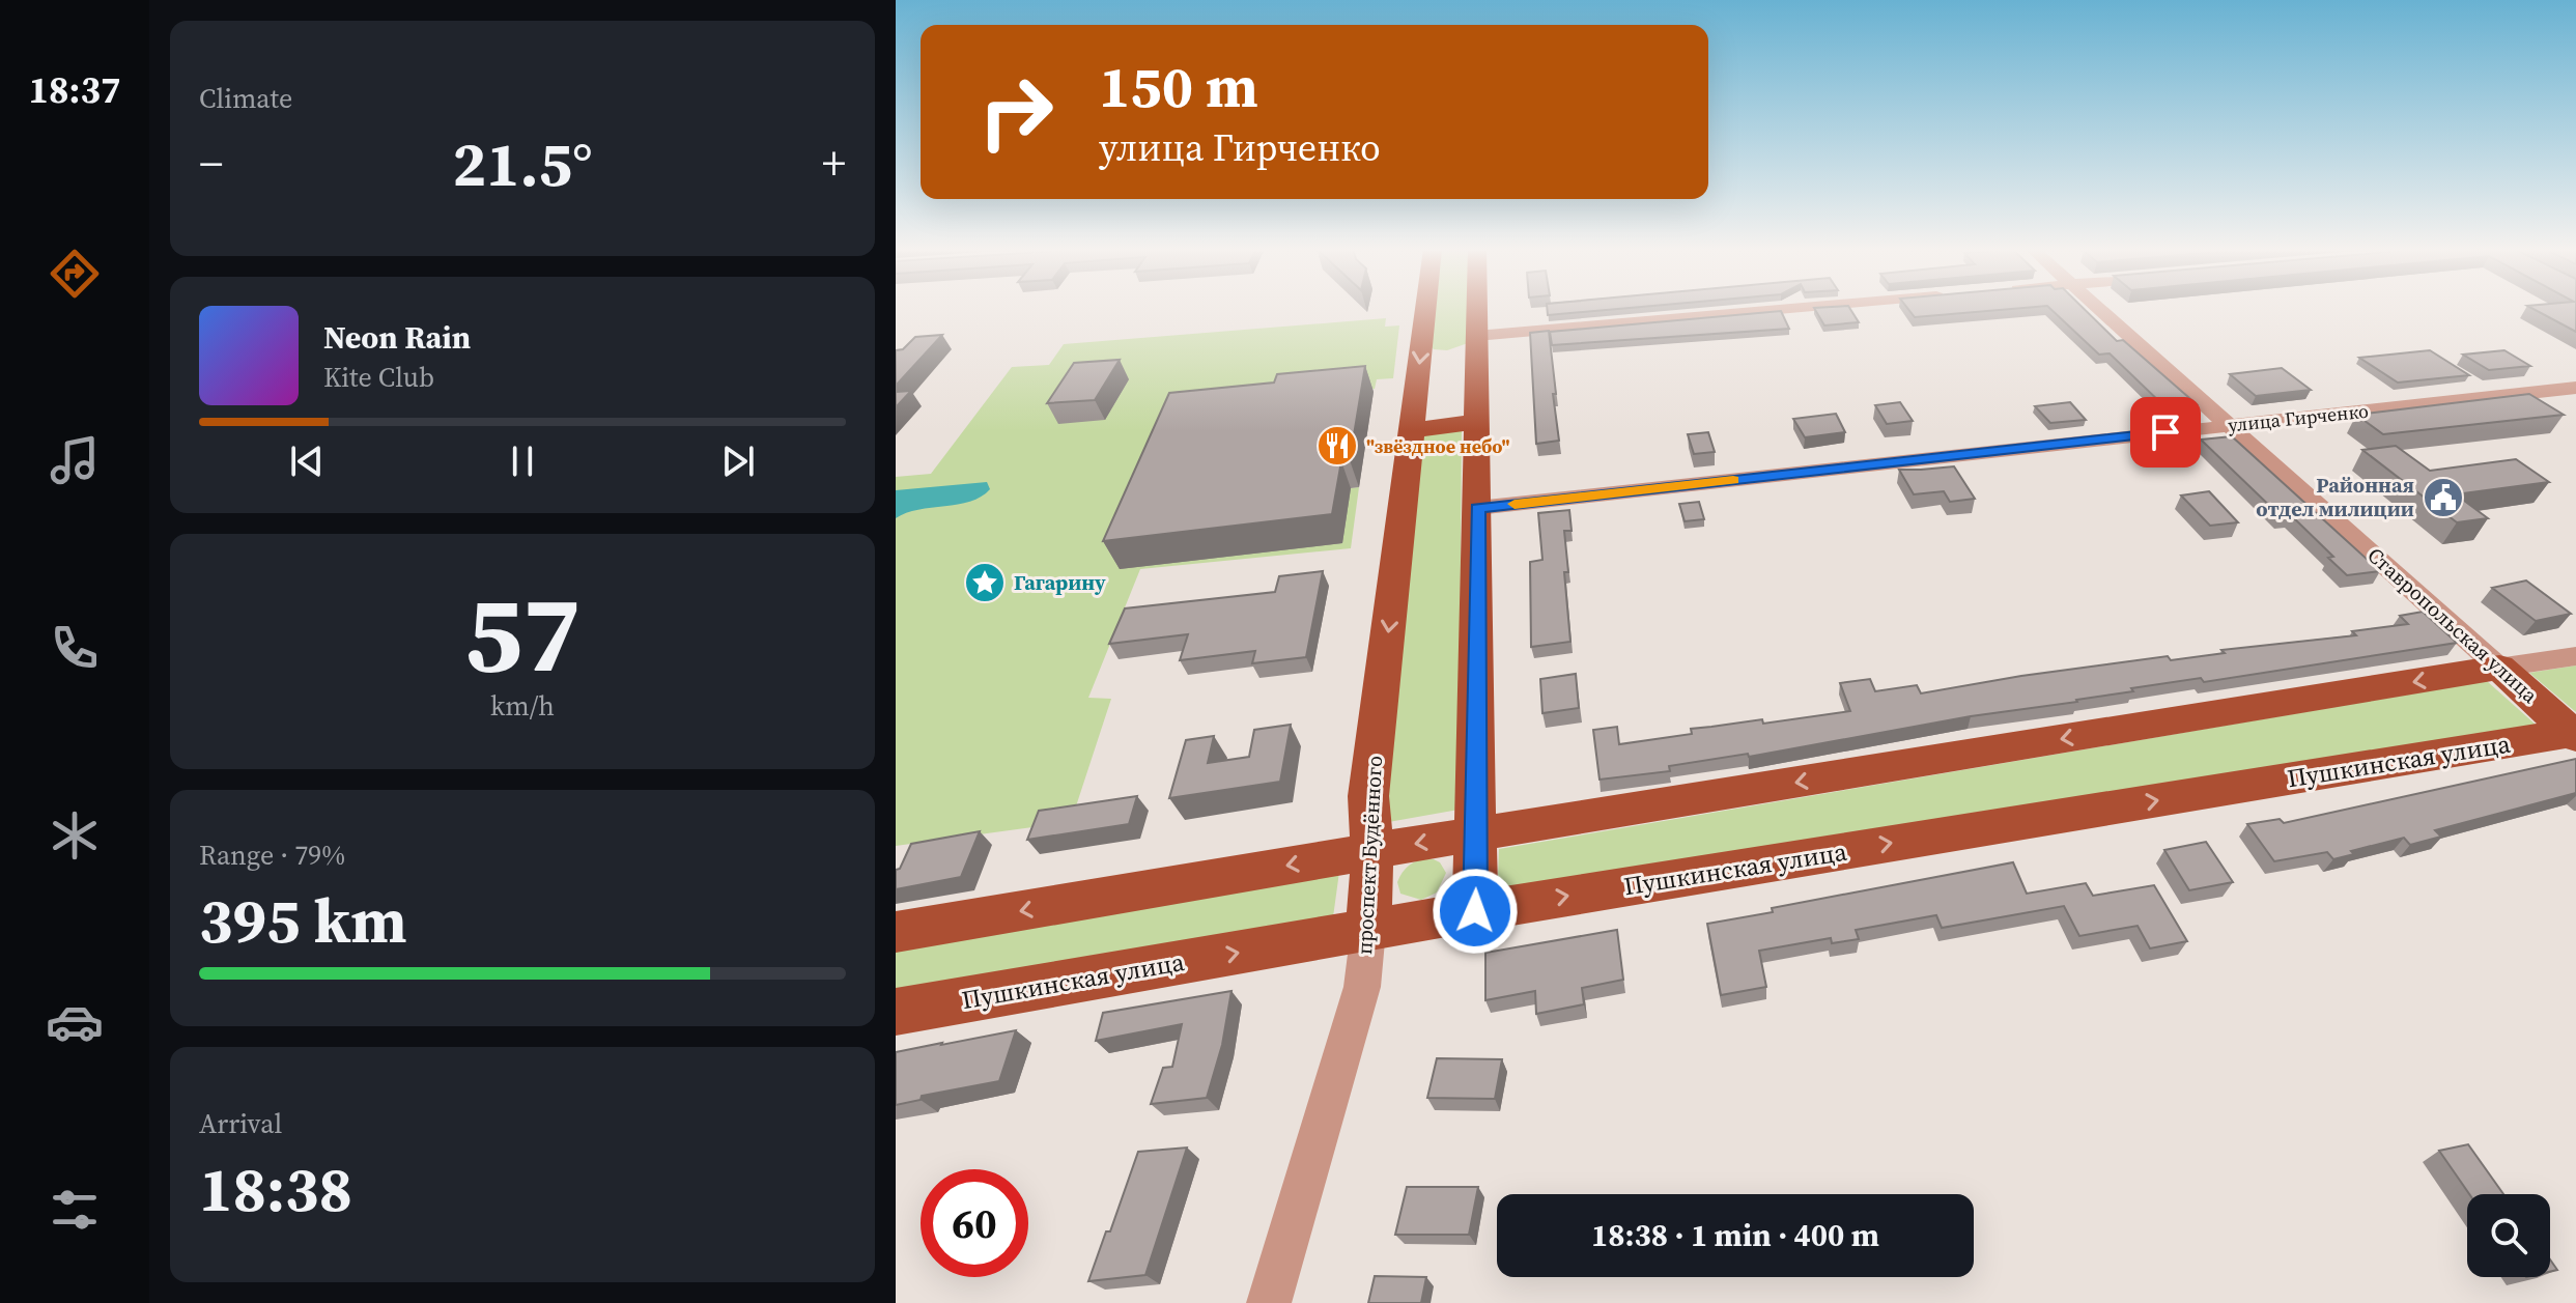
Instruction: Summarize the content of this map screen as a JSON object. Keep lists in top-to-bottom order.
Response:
{
  "streets": {
    "main road": ["Ставропольская улица", "Пушкинская улица", "проспект Будённого"],
    "street": ["улица Гирченко"]
  },
  "crossings": [
    ["улица Гирченко", "Ставропольская улица"],
    ["Ставропольская улица", "Пушкинская улица"],
    ["Пушкинская улица", "проспект Будённого"]
  ],
  "places": {
    "restaurant": ["\"звёздное небо\""],
    "public building": ["Районная отдел милиции"],
    "place": ["Гагарину"]
  },
  "page": {
    "tabs": "18:37",
    "tile": [
      "Climate",
      ["57", "km/h"],
      ["Range · 79%", "395 km"],
      ["Arrival", "18:38"]
    ],
    "turn": ["150 m", "улица Гирченко"],
    "heat": ["−", "21.5°", "+"],
    "song": ["Neon Rain", "Kite Club"],
    "limit": "60",
    "trip": "18:38 · 1 min · 400 m"
  }
}
